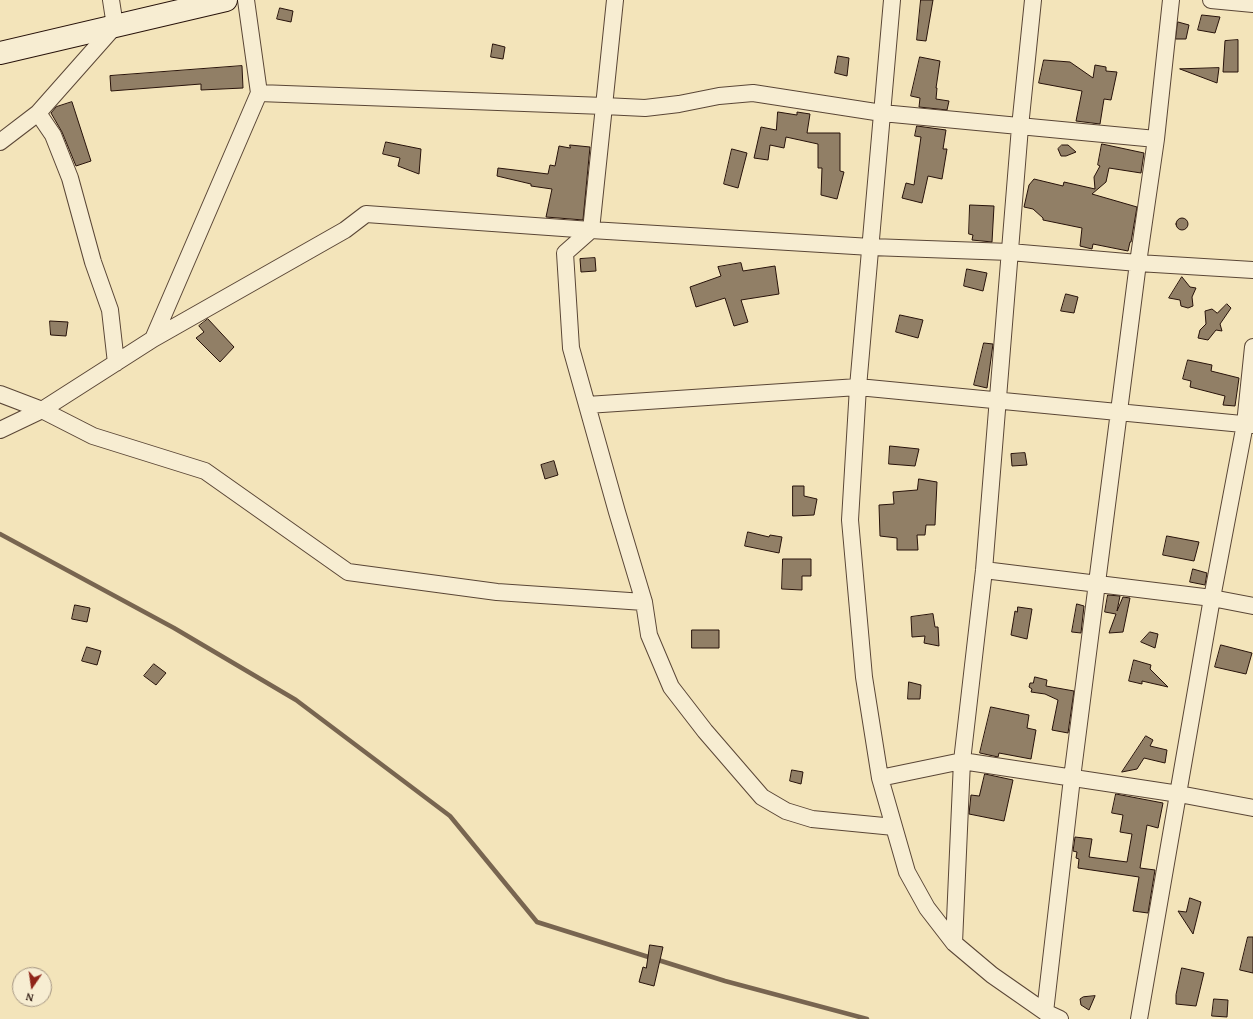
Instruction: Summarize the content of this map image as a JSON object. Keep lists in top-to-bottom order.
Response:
{
  "north": "bottom"
}
